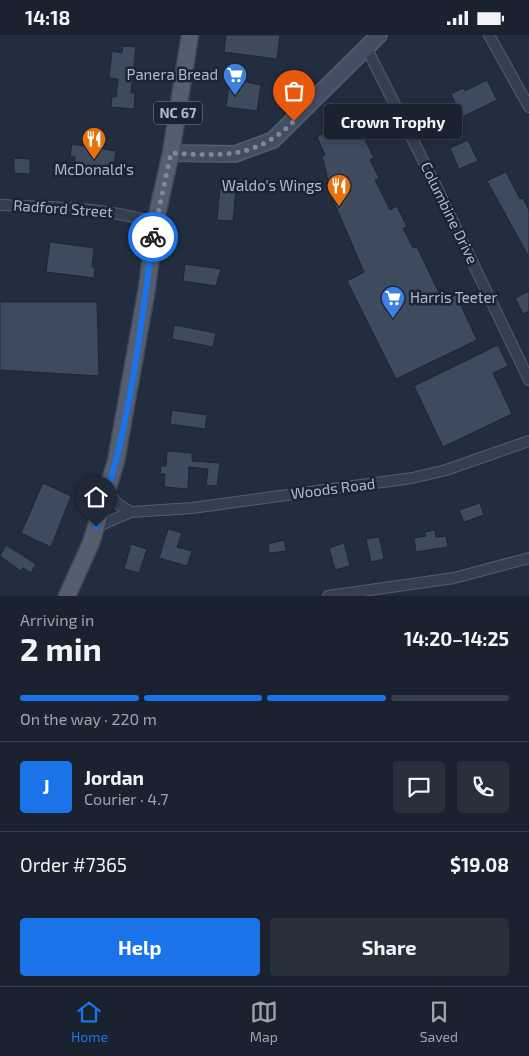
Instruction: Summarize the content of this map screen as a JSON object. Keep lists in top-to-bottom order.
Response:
{
  "streets": {
    "main road": ["NC 67"],
    "street": ["Radford Street", "Columbine Drive", "Woods Road"]
  },
  "crossings": [
    ["NC 67", "Radford Street"],
    ["NC 67", "Woods Road"]
  ],
  "places": {
    "supermarket": ["Panera Bread", "Harris Teeter"],
    "other": ["Crown Trophy"],
    "restaurant": ["McDonald's", "Waldo's Wings"]
  },
  "page": {
    "status": "14:18",
    "bubble": "Crown Trophy",
    "heading": ["2 min", "Arriving in", "14:20–14:25"],
    "panel": [
      "Jordan",
      "Courier · 4.7",
      "Order #7365",
      "$19.08"
    ],
    "bar": "On the way · 220 m",
    "round": "J",
    "buttons": ["Help", "Share"],
    "tabs": ["Home", "Map", "Saved"]
  }
}
